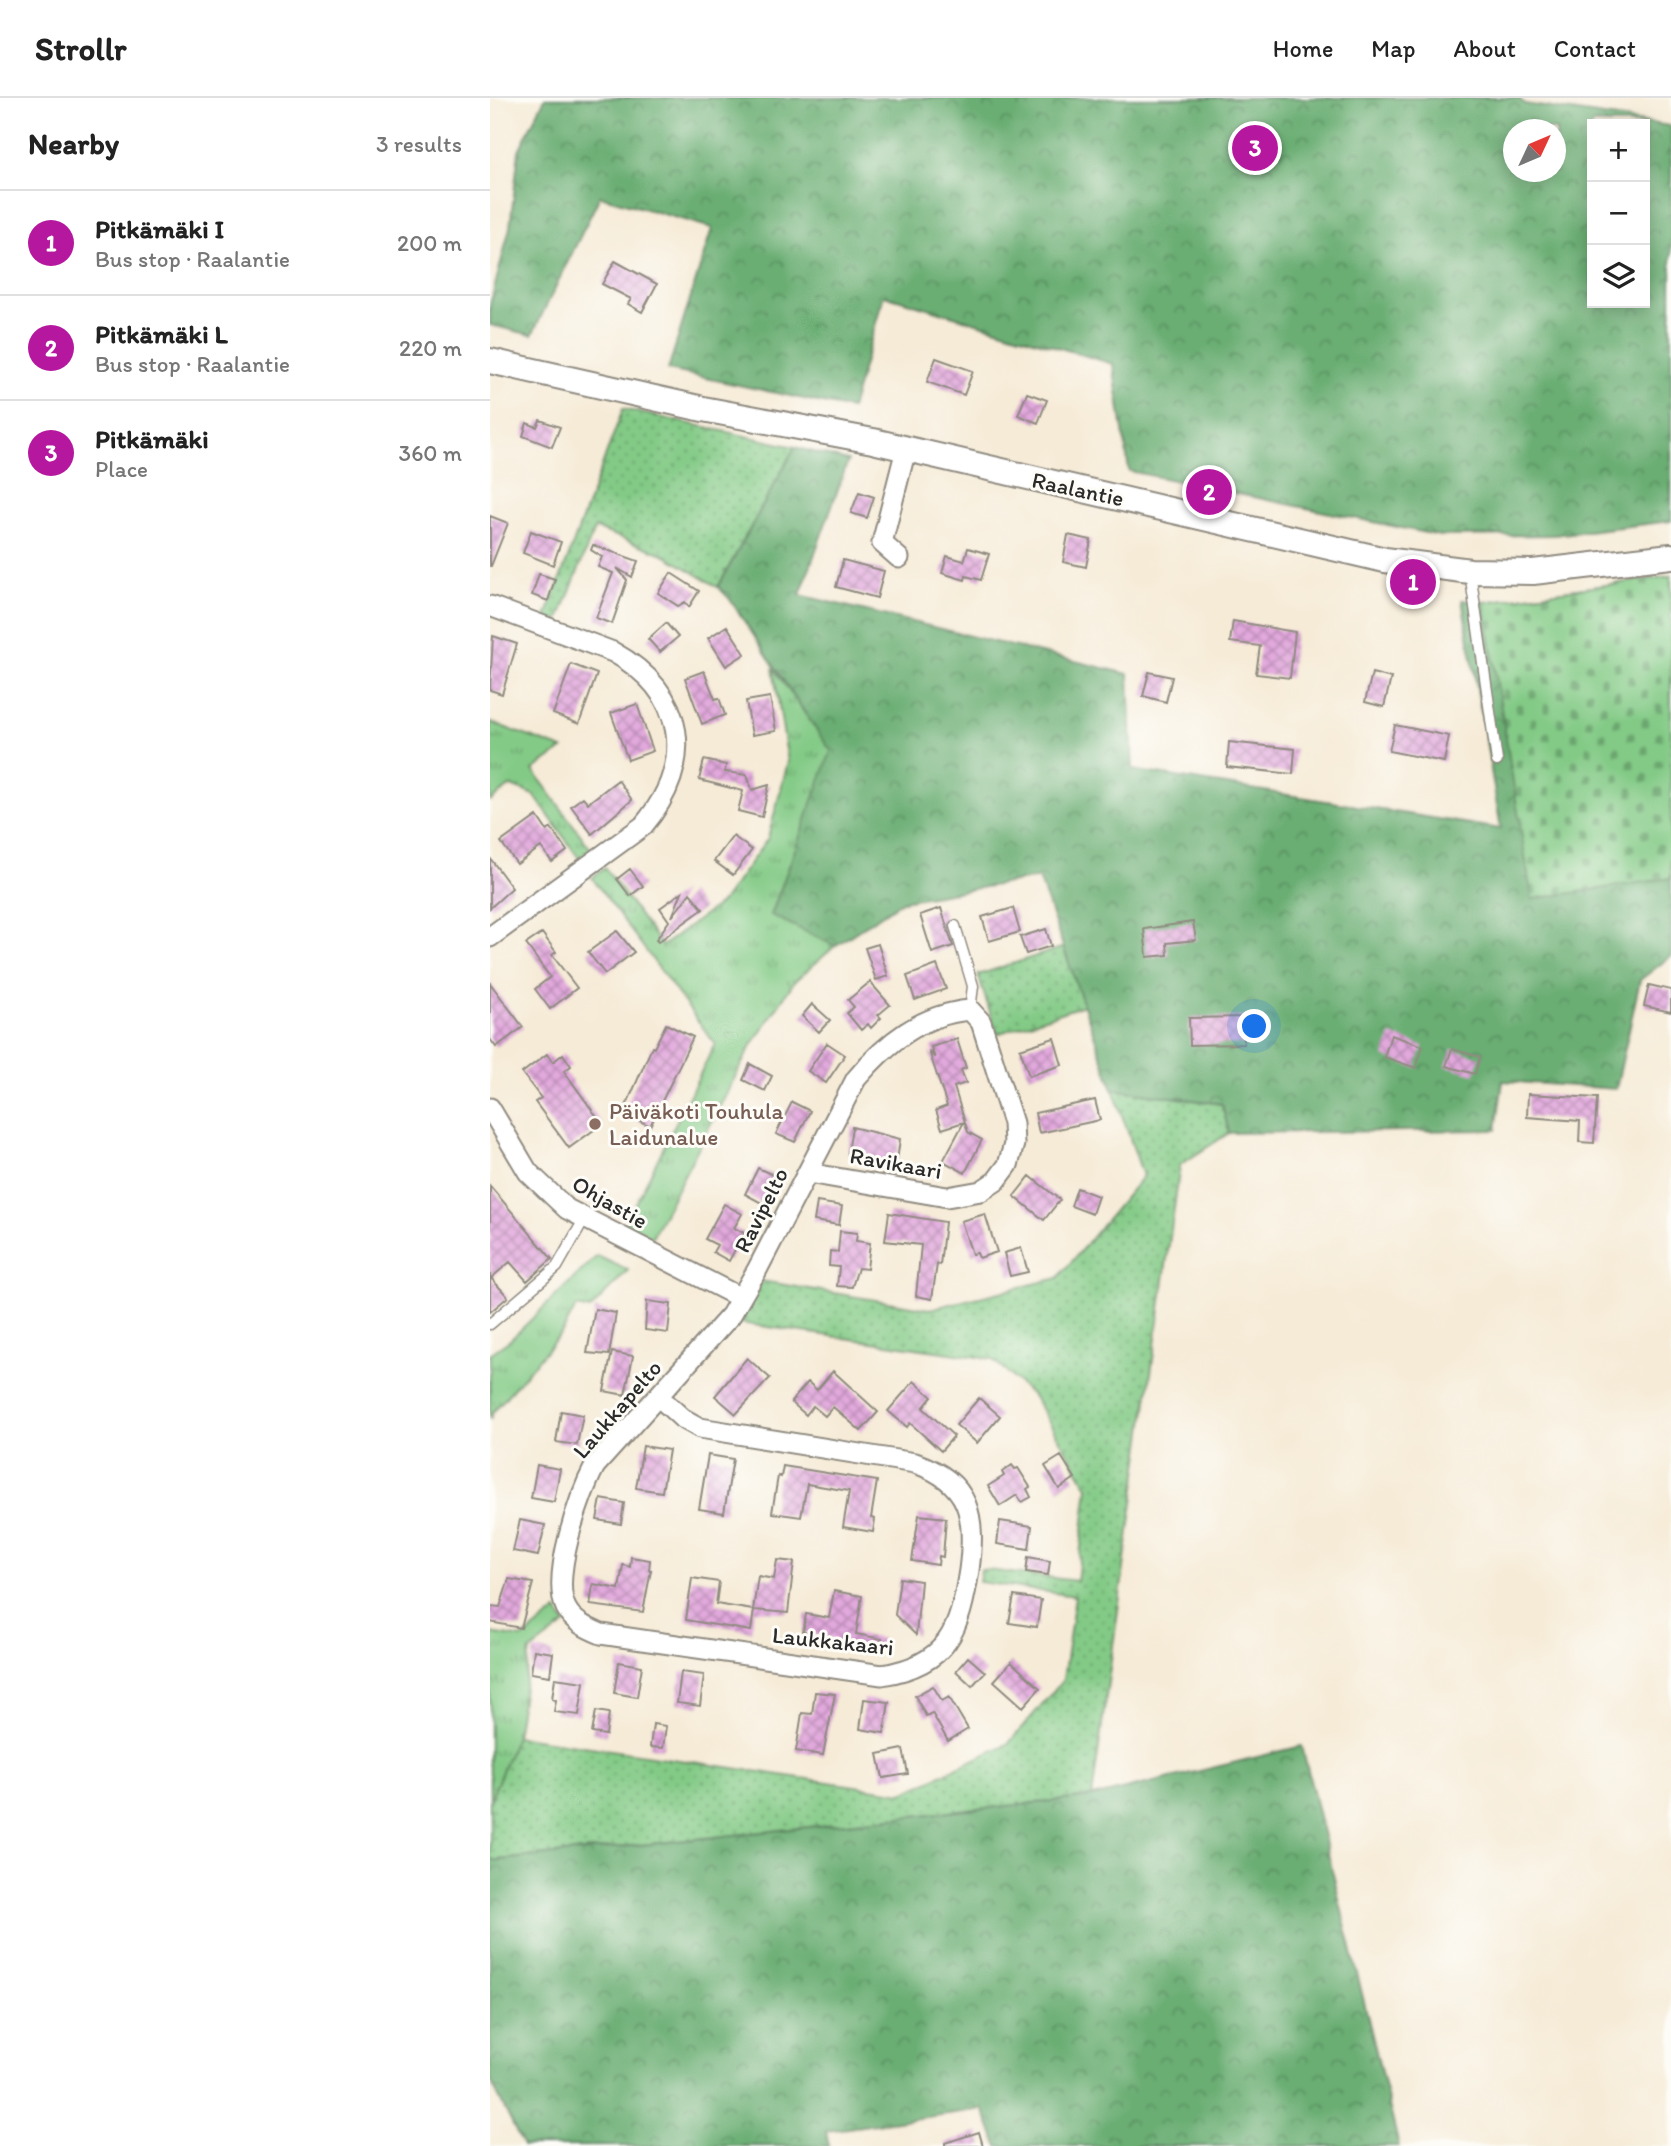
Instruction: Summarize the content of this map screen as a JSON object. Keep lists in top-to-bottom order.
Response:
{
  "streets": {
    "street": [
      "Raalantie",
      "Ravikaari",
      "Ohjastie",
      "Ravipelto",
      "Laukkapelto",
      "Laukkakaari"
    ]
  },
  "crossings": [
    ["Ravikaari", "Ravipelto"],
    ["Ohjastie", "Ravipelto"],
    ["Ohjastie", "Laukkapelto"],
    ["Ravipelto", "Laukkapelto"],
    ["Laukkapelto", "Laukkakaari"]
  ],
  "places": ["Päiväkoti Touhula Laidunalue"],
  "north": "top right",
  "page": {
    "header": "Strollr",
    "nav": [
      "Home",
      "Map",
      "About",
      "Contact"
    ],
    "heading": ["Nearby", "3 results"],
    "map_buttons": ["+", "−"],
    "pins": ["3", "2", "1"],
    "list": [
      {
        "mark": "1",
        "name": "Pitkämäki I",
        "note": "Bus stop · Raalantie",
        "value": "200 m"
      },
      {
        "mark": "2",
        "name": "Pitkämäki L",
        "note": "Bus stop · Raalantie",
        "value": "220 m"
      },
      {
        "mark": "3",
        "name": "Pitkämäki",
        "note": "Place",
        "value": "360 m"
      }
    ]
  }
}
